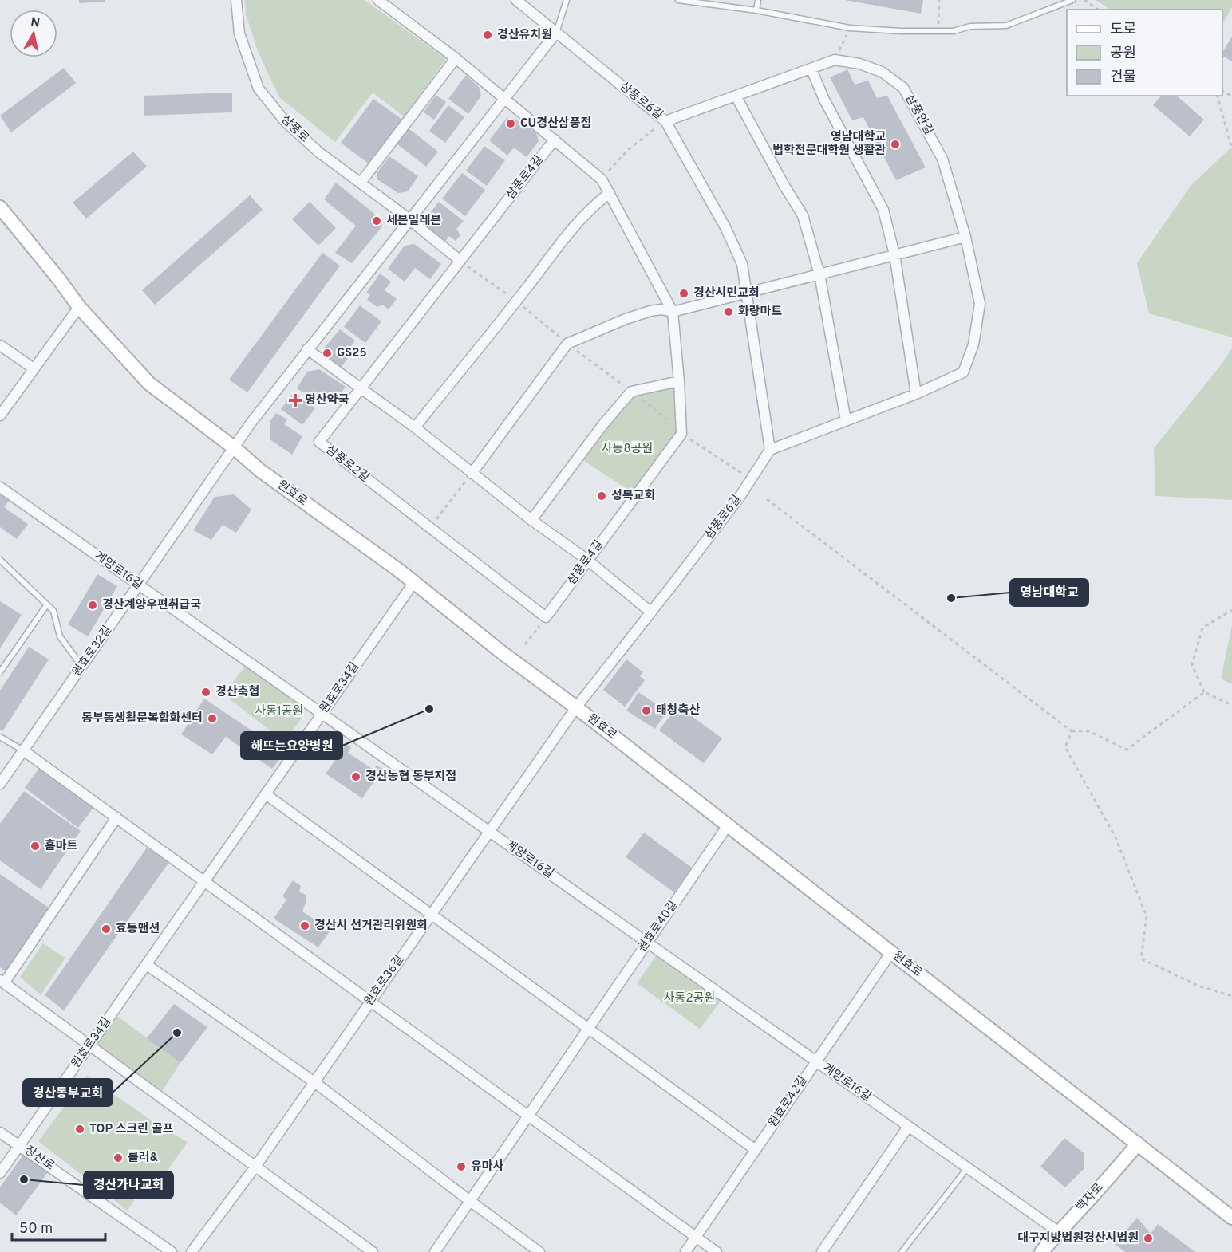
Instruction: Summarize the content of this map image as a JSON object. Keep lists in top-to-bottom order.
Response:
{
  "streets": {
    "main road": ["원효로", "백자로"],
    "street": [
      "삼풍로6길",
      "삼풍안길",
      "삼풍로",
      "삼풍로4길",
      "삼풍로2길",
      "계양로16길",
      "원효로32길",
      "원효로34길",
      "원효로40길",
      "원효로36길",
      "원효로42길",
      "장산로"
    ]
  },
  "crossings": [
    ["삼풍로6길", "삼풍안길"],
    ["삼풍로6길", "원효로"],
    ["삼풍로6길", "원효로36길"],
    ["삼풍로", "삼풍로4길"],
    ["삼풍로", "삼풍로2길"],
    ["삼풍로4길", "삼풍로2길"],
    ["원효로", "원효로32길"],
    ["원효로", "원효로34길"],
    ["원효로", "원효로40길"],
    ["원효로", "원효로36길"],
    ["원효로", "원효로42길"],
    ["원효로", "백자로"],
    ["계양로16길", "원효로32길"],
    ["계양로16길", "원효로34길"],
    ["계양로16길", "원효로40길"],
    ["계양로16길", "원효로36길"],
    ["계양로16길", "원효로42길"],
    ["계양로16길", "백자로"],
    ["원효로34길", "장산로"]
  ],
  "parks": ["사동8공원", "사동1공원", "사동2공원"],
  "places": {
    "other": [
      "경산유치원",
      "CU경산삼풍점",
      "영남대학교 법학전문대학원 생활관",
      "세븐일레븐",
      "경산시민교회",
      "화랑마트",
      "GS25",
      "성복교회",
      "영남대학교",
      "경산계양우편취급국",
      "경산축협",
      "해뜨는요양병원",
      "태창축산",
      "동부동생활문복합화센터",
      "경산농협 동부지점",
      "홈마트",
      "경산시 선거관리위원회",
      "효동맨션",
      "경산동부교회",
      "TOP 스크린 골프",
      "롤러&",
      "유마사",
      "경산가나교회",
      "대구지방법원경산시법원"
    ],
    "health": ["명산약국"]
  },
  "legend": ["도로", "공원", "건물"],
  "scale_bar": "50 m",
  "north": "top"
}
